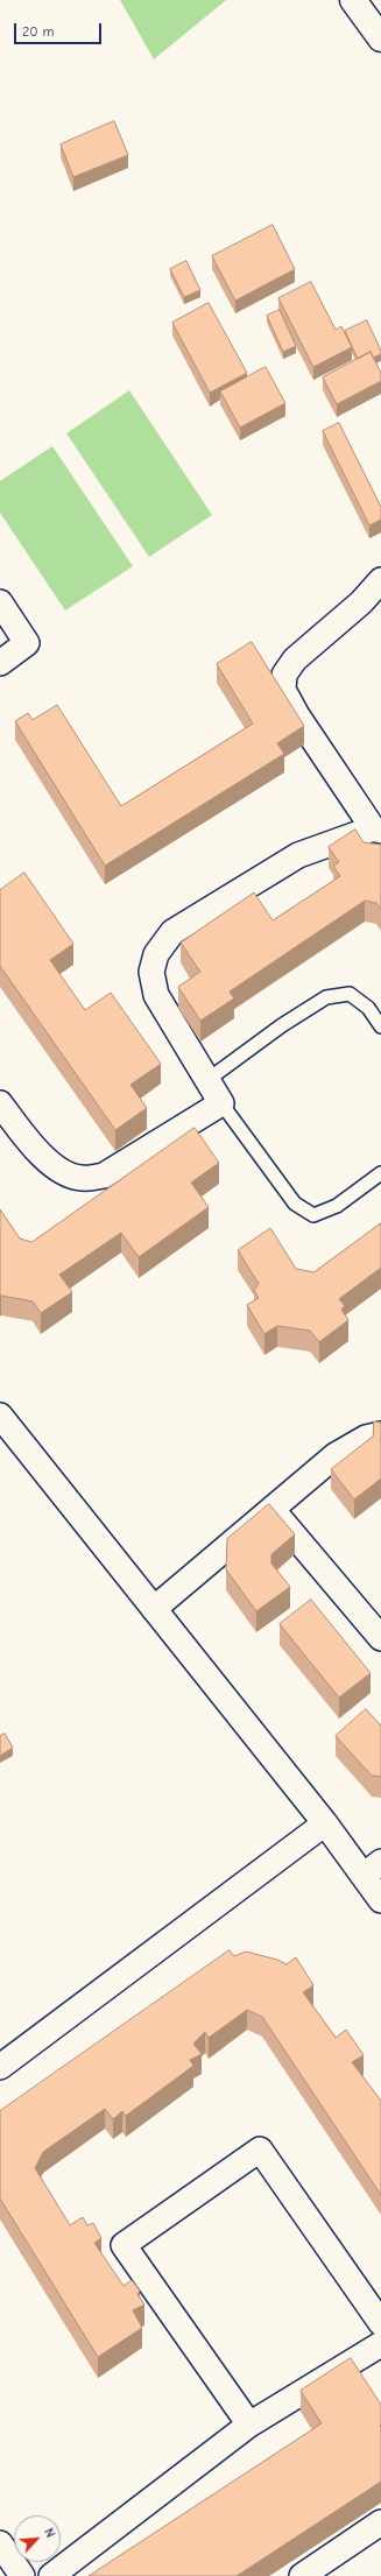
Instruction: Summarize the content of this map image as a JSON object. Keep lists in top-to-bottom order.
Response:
{
  "scale_bar": "20 m",
  "north": "top right"
}
